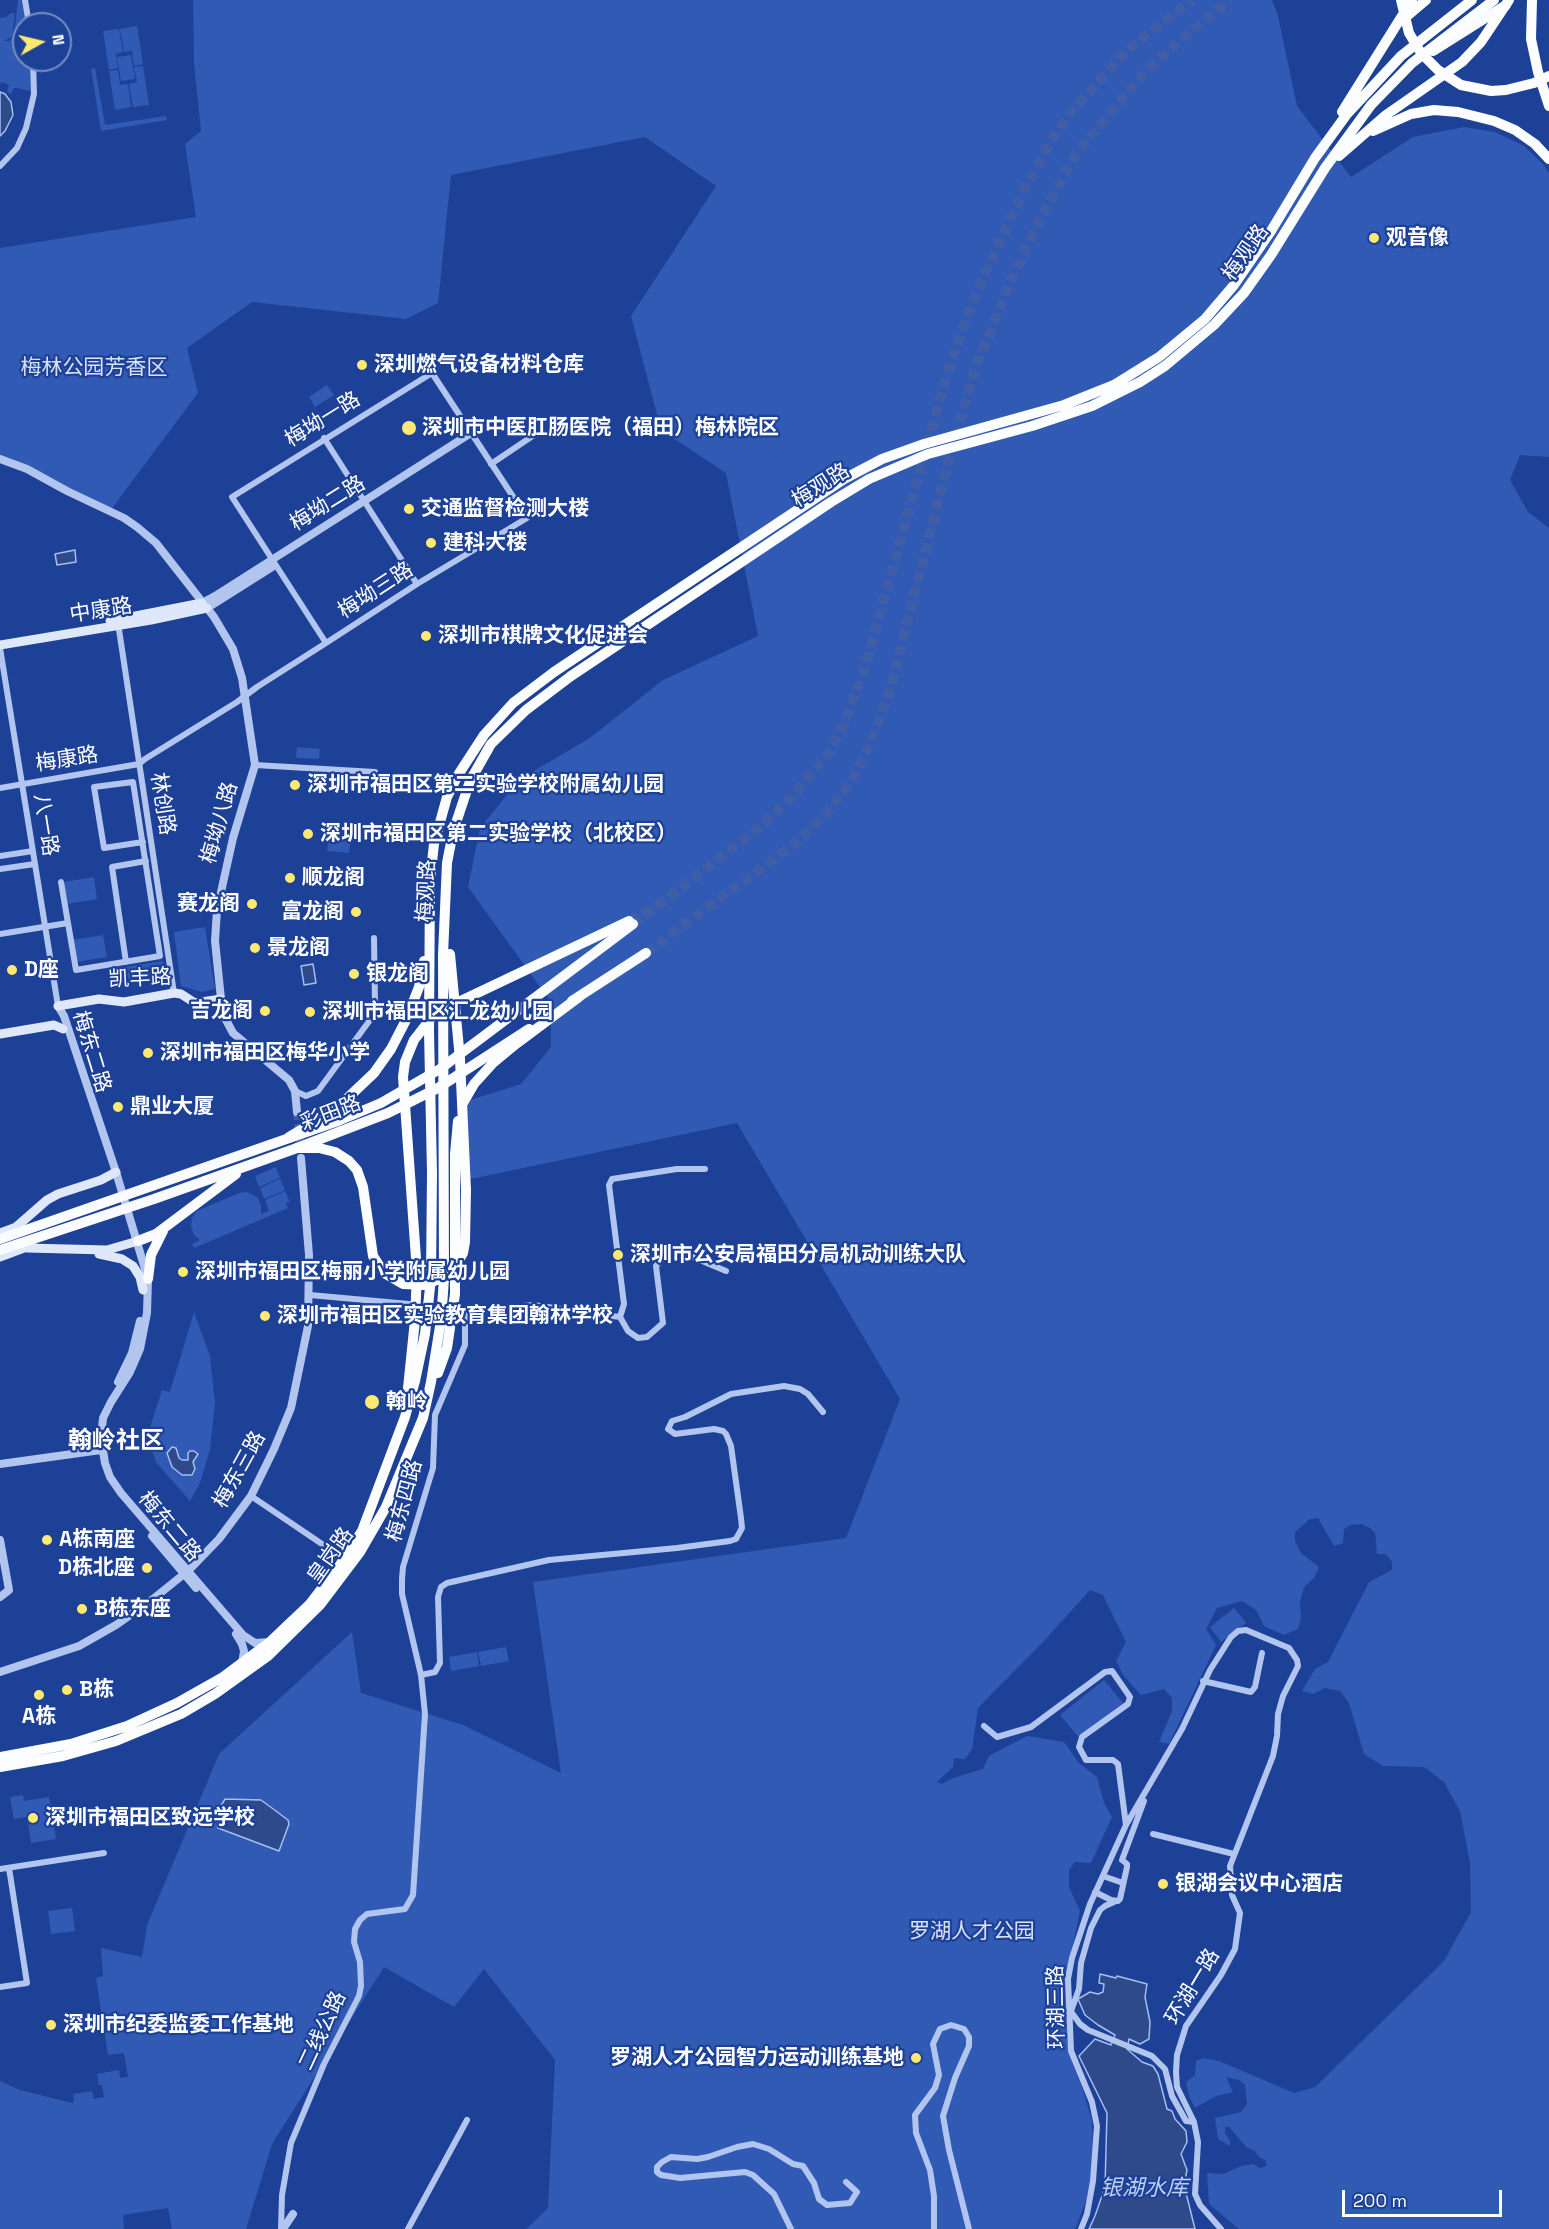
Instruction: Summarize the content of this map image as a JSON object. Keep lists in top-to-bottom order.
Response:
{
  "streets": {
    "highway": ["梅观路", "皇岗路"],
    "main road": ["中康路", "凯丰路", "彩田路"],
    "street": [
      "梅坳一路",
      "梅坳二路",
      "梅坳三路",
      "梅康路",
      "林创路",
      "梅坳八路",
      "八一路",
      "梅东二路",
      "梅东三路",
      "梅东四路",
      "环湖一路",
      "环湖三路",
      "二线公路"
    ]
  },
  "crossings": [
    ["梅观路", "皇岗路"],
    ["梅坳一路", "梅坳二路"],
    ["梅坳二路", "中康路"],
    ["梅坳二路", "梅坳八路"],
    ["梅坳三路", "梅康路"],
    ["梅坳三路", "林创路"],
    ["梅坳三路", "梅坳八路"],
    ["中康路", "林创路"],
    ["中康路", "梅坳八路"],
    ["中康路", "八一路"],
    ["梅康路", "林创路"],
    ["梅康路", "八一路"],
    ["林创路", "凯丰路"],
    ["梅坳八路", "凯丰路"],
    ["八一路", "凯丰路"],
    ["八一路", "梅东二路"],
    ["凯丰路", "梅东二路"],
    ["梅东二路", "梅东三路"],
    ["梅东二路", "皇岗路"],
    ["彩田路", "梅东三路"],
    ["梅东四路", "二线公路"]
  ],
  "districts": ["翰岭社区"],
  "water": ["银湖水库"],
  "parks": ["梅林公园芳香区", "罗湖人才公园"],
  "places": [
    "观音像",
    "深圳燃气设备材料仓库",
    "深圳市中医肛肠医院（福田）梅林院区",
    "交通监督检测大楼",
    "建科大楼",
    "深圳市棋牌文化促进会",
    "深圳市福田区第二实验学校附属幼儿园",
    "深圳市福田区第二实验学校（北校区）",
    "顺龙阁",
    "赛龙阁",
    "富龙阁",
    "景龙阁",
    "D座",
    "银龙阁",
    "吉龙阁",
    "深圳市福田区汇龙幼儿园",
    "深圳市福田区梅华小学",
    "鼎业大厦",
    "深圳市公安局福田分局机动训练大队",
    "深圳市福田区梅丽小学附属幼儿园",
    "深圳市福田区实验教育集团翰林学校",
    "翰岭",
    "A栋南座",
    "D栋北座",
    "B栋东座",
    "B栋",
    "A栋",
    "深圳市福田区致远学校",
    "银湖会议中心酒店",
    "深圳市纪委监委工作基地",
    "罗湖人才公园智力运动训练基地"
  ],
  "scale_bar": "200 m",
  "north": "right"
}
